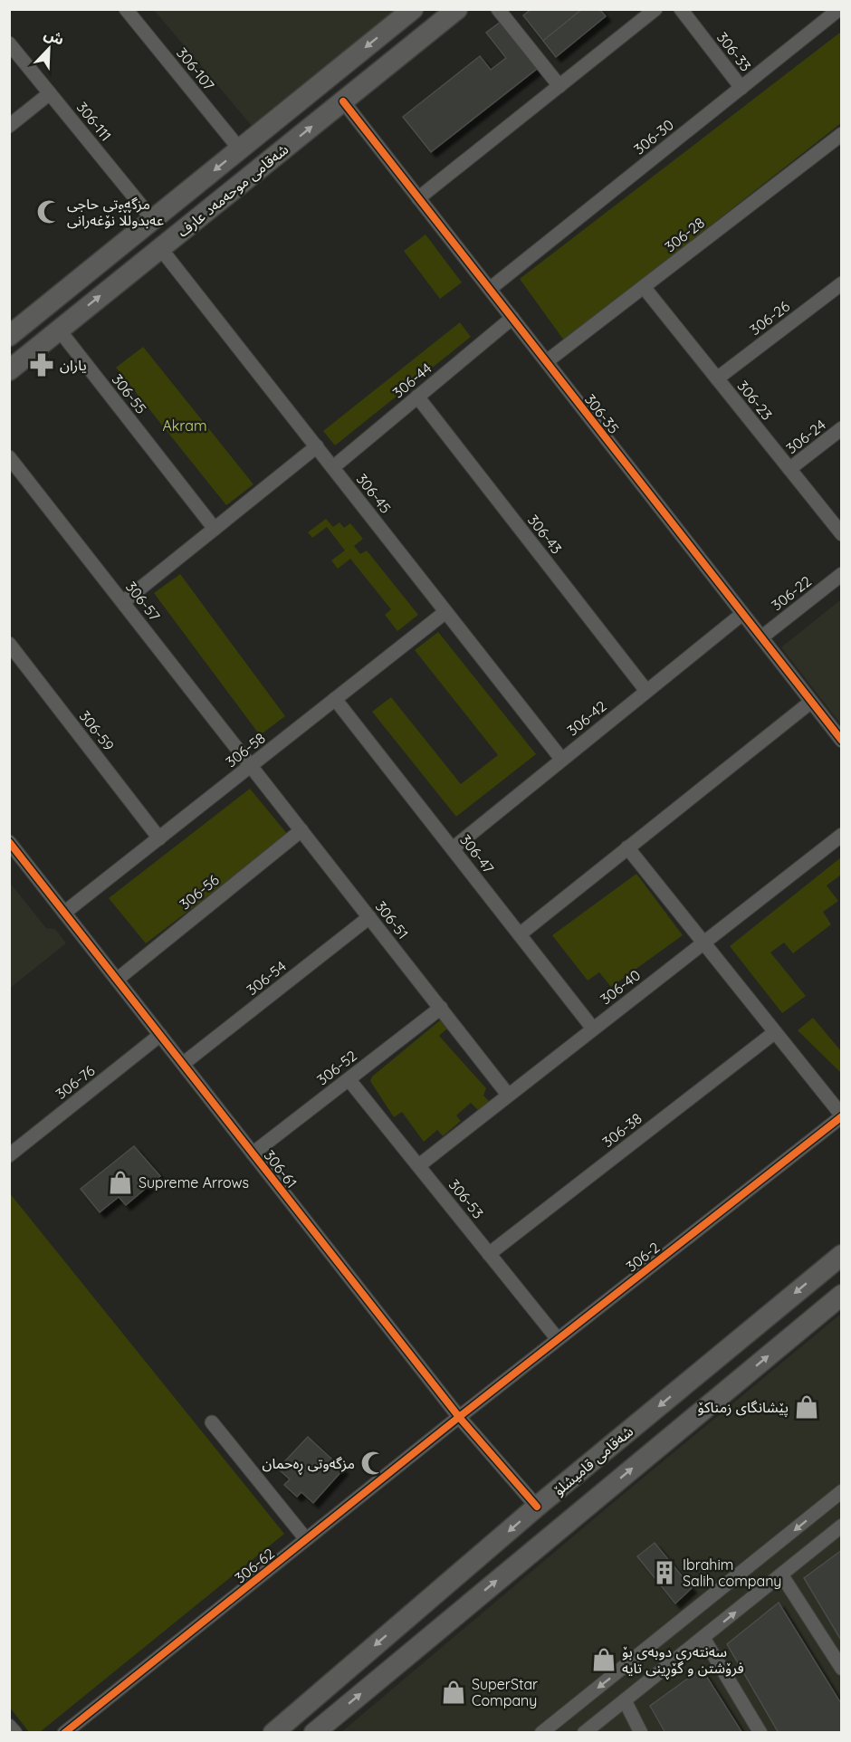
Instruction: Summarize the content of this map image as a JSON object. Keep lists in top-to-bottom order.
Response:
{
  "streets": {
    "street": [
      "306-33",
      "306-107",
      "306-111",
      "306-30",
      "شەقامی موحەمەد عارف",
      "306-28",
      "306-26",
      "306-44",
      "306-55",
      "306-23",
      "306-35",
      "306-24",
      "306-45",
      "306-43",
      "306-22",
      "306-57",
      "306-42",
      "306-59",
      "306-58",
      "306-47",
      "306-56",
      "306-51",
      "306-54",
      "306-40",
      "306-52",
      "306-76",
      "306-38",
      "306-61",
      "306-53",
      "306-2",
      "شەقامی قامیشلۆ",
      "306-62"
    ]
  },
  "crossings": [
    ["306-33", "306-30"],
    ["306-107", "شەقامی موحەمەد عارف"],
    ["306-111", "شەقامی موحەمەد عارف"],
    ["306-30", "306-35"],
    ["شەقامی موحەمەد عارف", "306-55"],
    ["شەقامی موحەمەد عارف", "306-35"],
    ["شەقامی موحەمەد عارف", "306-45"],
    ["306-28", "306-23"],
    ["306-28", "306-35"],
    ["306-26", "306-23"],
    ["306-44", "306-35"],
    ["306-44", "306-45"],
    ["306-44", "306-43"],
    ["306-23", "306-24"],
    ["306-35", "306-22"],
    ["306-35", "306-42"],
    ["306-45", "306-42"],
    ["306-45", "306-58"],
    ["306-43", "306-42"],
    ["306-57", "306-58"],
    ["306-57", "306-51"],
    ["306-42", "306-47"],
    ["306-59", "306-58"],
    ["306-58", "306-47"],
    ["306-58", "306-51"],
    ["306-58", "306-61"],
    ["306-47", "306-40"],
    ["306-56", "306-51"],
    ["306-56", "306-61"],
    ["306-51", "306-54"],
    ["306-51", "306-40"],
    ["306-51", "306-52"],
    ["306-54", "306-61"],
    ["306-40", "306-53"],
    ["306-52", "306-61"],
    ["306-52", "306-53"],
    ["306-76", "306-61"],
    ["306-38", "306-53"],
    ["306-61", "306-2"],
    ["306-61", "شەقامی قامیشلۆ"],
    ["306-61", "306-62"],
    ["306-53", "306-2"],
    ["306-2", "306-62"]
  ],
  "parks": ["Akram"],
  "places": {
    "mosque": ["مزگەوتی حاجی عەبدوڵڵا نۆغەرانی", "مزگەوتی ڕەحمان"],
    "pharmacy": ["یاران"],
    "shop": [
      "Supreme Arrows",
      "پێشانگای زمناكۆ",
      "سەنتەری دوبەی بۆ فرۆشتن و گۆڕینی تایە",
      "SuperStar Company"
    ],
    "building": ["Ibrahim Salih company"]
  },
  "north": "top right"
}
